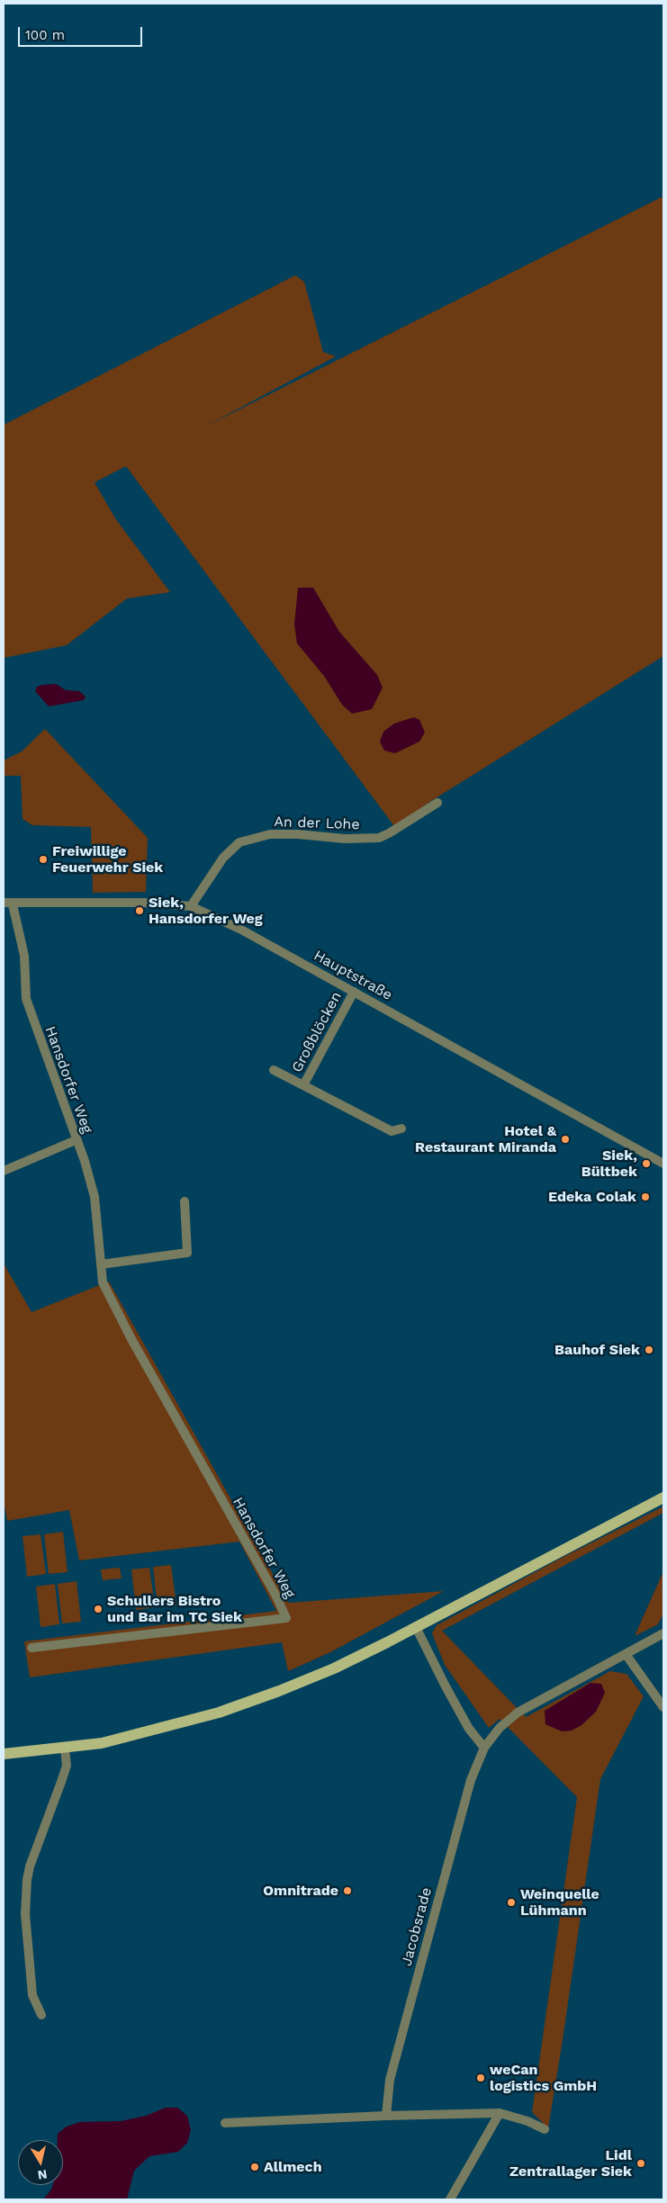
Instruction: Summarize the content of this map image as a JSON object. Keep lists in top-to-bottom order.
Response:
{
  "streets": {
    "street": [
      "An der Lohe",
      "Hauptstraße",
      "Großblöcken",
      "Hansdorfer Weg",
      "Jacobsrade"
    ]
  },
  "crossings": [
    ["An der Lohe", "Hauptstraße"],
    ["Hauptstraße", "Großblöcken"],
    ["Hauptstraße", "Hansdorfer Weg"]
  ],
  "places": [
    "Freiwillige Feuerwehr Siek",
    "Siek, Hansdorfer Weg",
    "Hotel & Restaurant Miranda",
    "Siek, Bültbek",
    "Edeka Colak",
    "Bauhof Siek",
    "Schullers Bistro und Bar im TC Siek",
    "Omnitrade",
    "Weinquelle Lühmann",
    "weCan logistics GmbH",
    "Lidl Zentrallager Siek",
    "Allmech"
  ],
  "scale_bar": "100 m",
  "north": "bottom"
}
